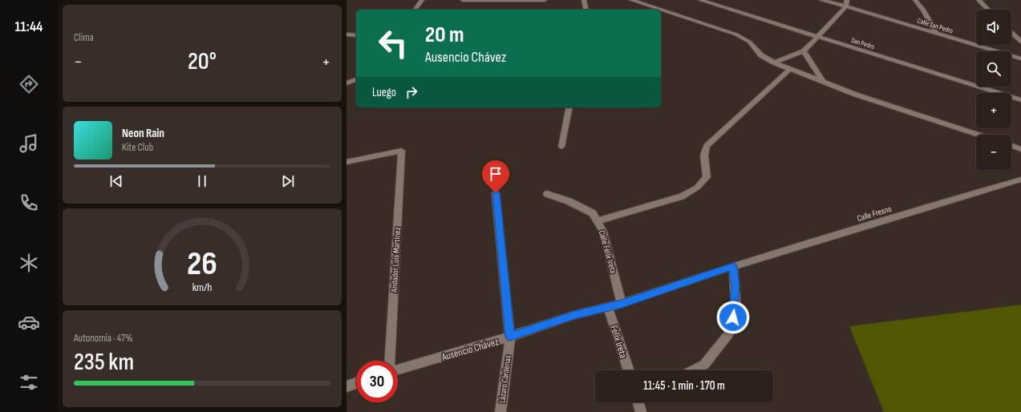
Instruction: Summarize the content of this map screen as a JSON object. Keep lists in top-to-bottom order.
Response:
{
  "streets": {
    "street": [
      "Calle San Pedro",
      "San Pedro",
      "Calle Fresno",
      "Calle Félix Ireta",
      "Andador Luis Martínez",
      "Felix Ireta",
      "Ausencio Chávez",
      "Lázaro Cárdenas"
    ]
  },
  "crossings": [
    ["Calle Fresno", "Ausencio Chávez"],
    ["Calle Félix Ireta", "Ausencio Chávez"],
    ["Felix Ireta", "Ausencio Chávez"],
    ["Ausencio Chávez", "Lázaro Cárdenas"]
  ],
  "page": {
    "tabs": "11:44",
    "tile": [
      "Clima",
      ["Autonomía · 47%", "235 km"]
    ],
    "map_buttons": ["+", "−"],
    "turn": ["20 m", "Ausencio Chávez"],
    "heat": ["−", "20°", "+"],
    "then": "Luego",
    "song": ["Neon Rain", "Kite Club"],
    "limit": "30",
    "trip": "11:45 · 1 min · 170 m",
    "gauge": ["26", "km/h"]
  }
}
